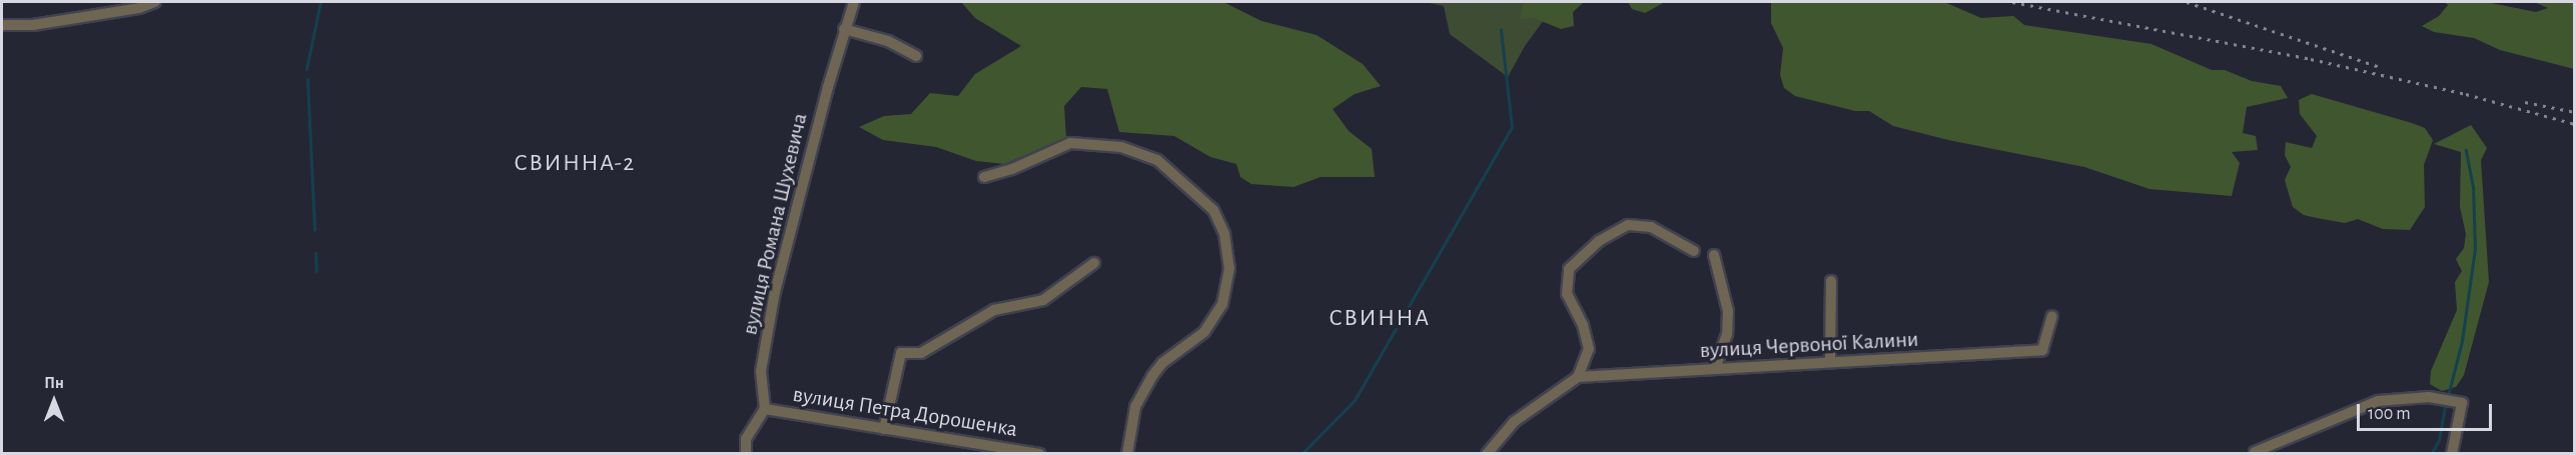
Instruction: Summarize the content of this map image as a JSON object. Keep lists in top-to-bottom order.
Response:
{
  "streets": {
    "street": ["вулиця Романа Шухевича", "вулиця Червоної Калини", "вулиця Петра Дорошенка"]
  },
  "crossings": [
    ["вулиця Романа Шухевича", "вулиця Петра Дорошенка"]
  ],
  "districts": ["СВИННА-2", "СВИННА"],
  "scale_bar": "100 m",
  "north": "top"
}
